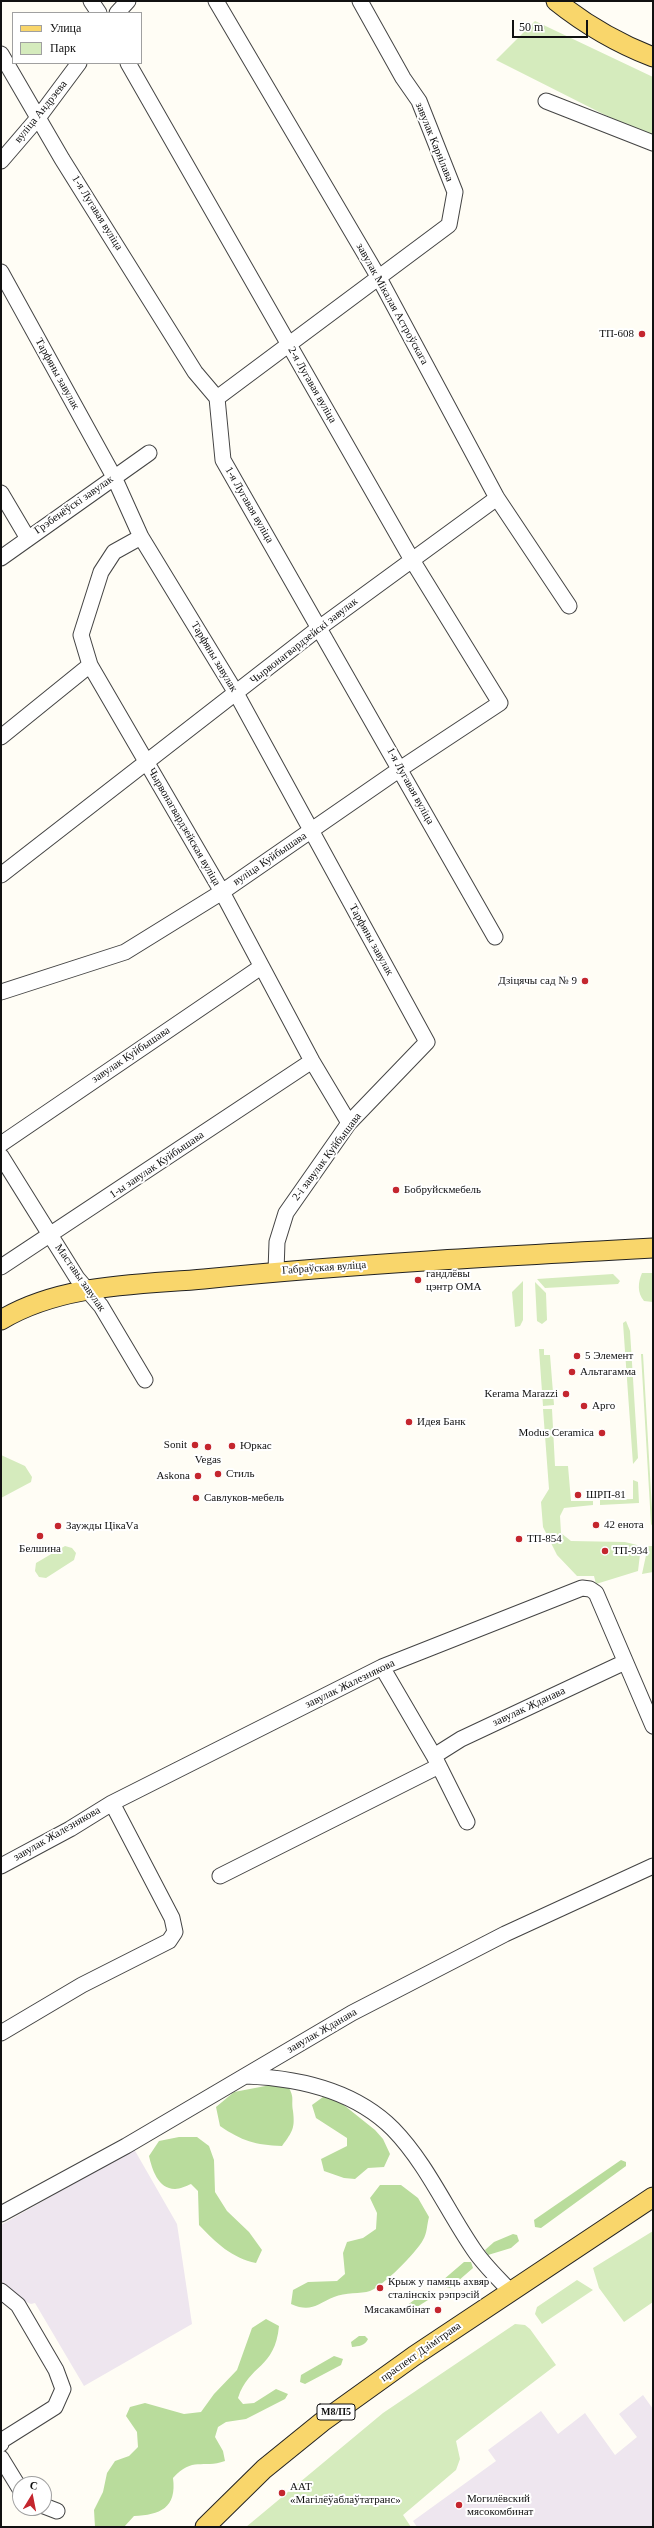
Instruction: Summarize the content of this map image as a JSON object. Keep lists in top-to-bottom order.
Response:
{
  "streets": {
    "main road": ["Габраўская вуліца", "праспект Дзімітрава", "М8/П5"],
    "street": [
      "вуліца Андрэева",
      "завулак Карнілава",
      "1-я Лугавая вуліца",
      "завулак Мікалая Астроўскага",
      "Тарфяны завулак",
      "2-я Лугавая вуліца",
      "Грэбенёўскі завулак",
      "Чырвонагвардзейскі завулак",
      "Чырвонагвардзейская вуліца",
      "вуліца Куйбышава",
      "завулак Куйбышава",
      "2-і завулак Куйбышава",
      "1-ы завулак Куйбышава",
      "Маставы завулак",
      "завулак Жалезнякова",
      "завулак Жданава"
    ]
  },
  "crossings": [
    ["вуліца Андрэева", "1-я Лугавая вуліца"],
    ["завулак Карнілава", "завулак Мікалая Астроўскага"],
    ["1-я Лугавая вуліца", "Чырвонагвардзейскі завулак"],
    ["1-я Лугавая вуліца", "вуліца Куйбышава"],
    ["завулак Мікалая Астроўскага", "Чырвонагвардзейскі завулак"],
    ["Тарфяны завулак", "Грэбенёўскі завулак"],
    ["Тарфяны завулак", "Чырвонагвардзейскі завулак"],
    ["Тарфяны завулак", "Чырвонагвардзейская вуліца"],
    ["Тарфяны завулак", "вуліца Куйбышава"],
    ["Тарфяны завулак", "2-і завулак Куйбышава"],
    ["2-я Лугавая вуліца", "Чырвонагвардзейскі завулак"],
    ["2-я Лугавая вуліца", "вуліца Куйбышава"],
    ["Чырвонагвардзейскі завулак", "Чырвонагвардзейская вуліца"],
    ["Чырвонагвардзейская вуліца", "вуліца Куйбышава"],
    ["Чырвонагвардзейская вуліца", "завулак Куйбышава"],
    ["Чырвонагвардзейская вуліца", "2-і завулак Куйбышава"],
    ["Чырвонагвардзейская вуліца", "1-ы завулак Куйбышава"],
    ["2-і завулак Куйбышава", "Габраўская вуліца"],
    ["1-ы завулак Куйбышава", "Маставы завулак"],
    ["Габраўская вуліца", "Маставы завулак"],
    ["завулак Жалезнякова", "завулак Жданава"]
  ],
  "places": [
    "ТП-608",
    "Дзіцячы сад № 9",
    "Бобруйскмебель",
    "гандлёвы цэнтр ОМА",
    "5 Элемент",
    "Альтагамма",
    "Kerama Marazzi",
    "Арго",
    "Идея Банк",
    "Modus Ceramica",
    "Sonit",
    "Юркас",
    "Vegas",
    "Стиль",
    "Askona",
    "ШРП-81",
    "Савлуков-мебель",
    "42 енота",
    "Заужды ЦікаVа",
    "Белшина",
    "ТП-854",
    "ТП-934",
    "Крыж у памяць ахвяр сталінскіх рэпрэсій",
    "Мясакамбінат",
    "ААТ «Магілёўаблаўтатранс»",
    "Могилёвский мясокомбинат"
  ],
  "legend": ["Улица", "Парк"],
  "scale_bar": "50 m",
  "north": "top"
}
